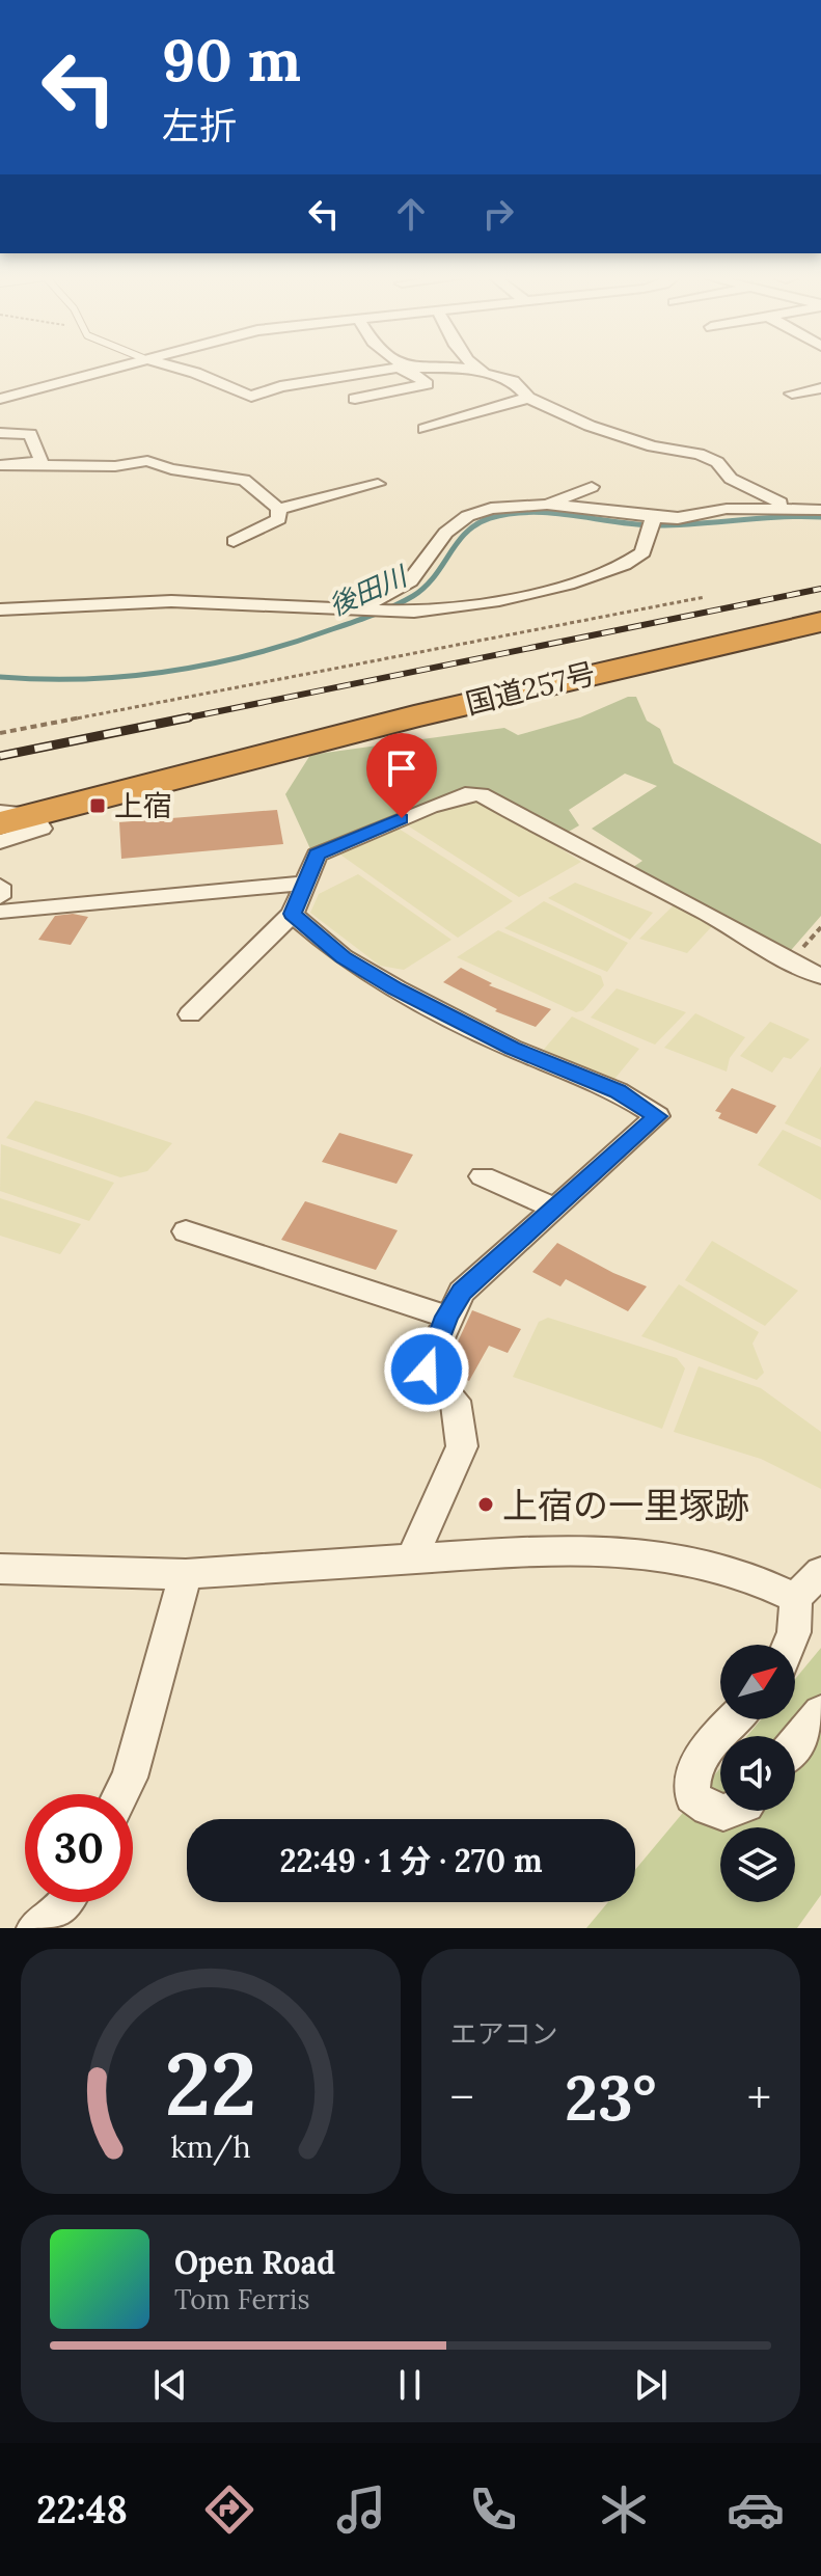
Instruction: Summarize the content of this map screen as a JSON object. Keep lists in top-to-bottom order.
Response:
{
  "streets": {
    "highway": ["国道257号"]
  },
  "water": ["後田川"],
  "places": {
    "transit": ["上宿"],
    "other": ["上宿の一里塚跡"]
  },
  "north": "top right",
  "page": {
    "turn": ["90 m", "左折"],
    "limit": "30",
    "trip": "22:49 · 1 分 · 270 m",
    "tile": "エアコン",
    "heat": ["−", "23°", "+"],
    "song": ["Open Road", "Tom Ferris"],
    "tabs": "22:48",
    "gauge": ["22", "km/h"]
  }
}
